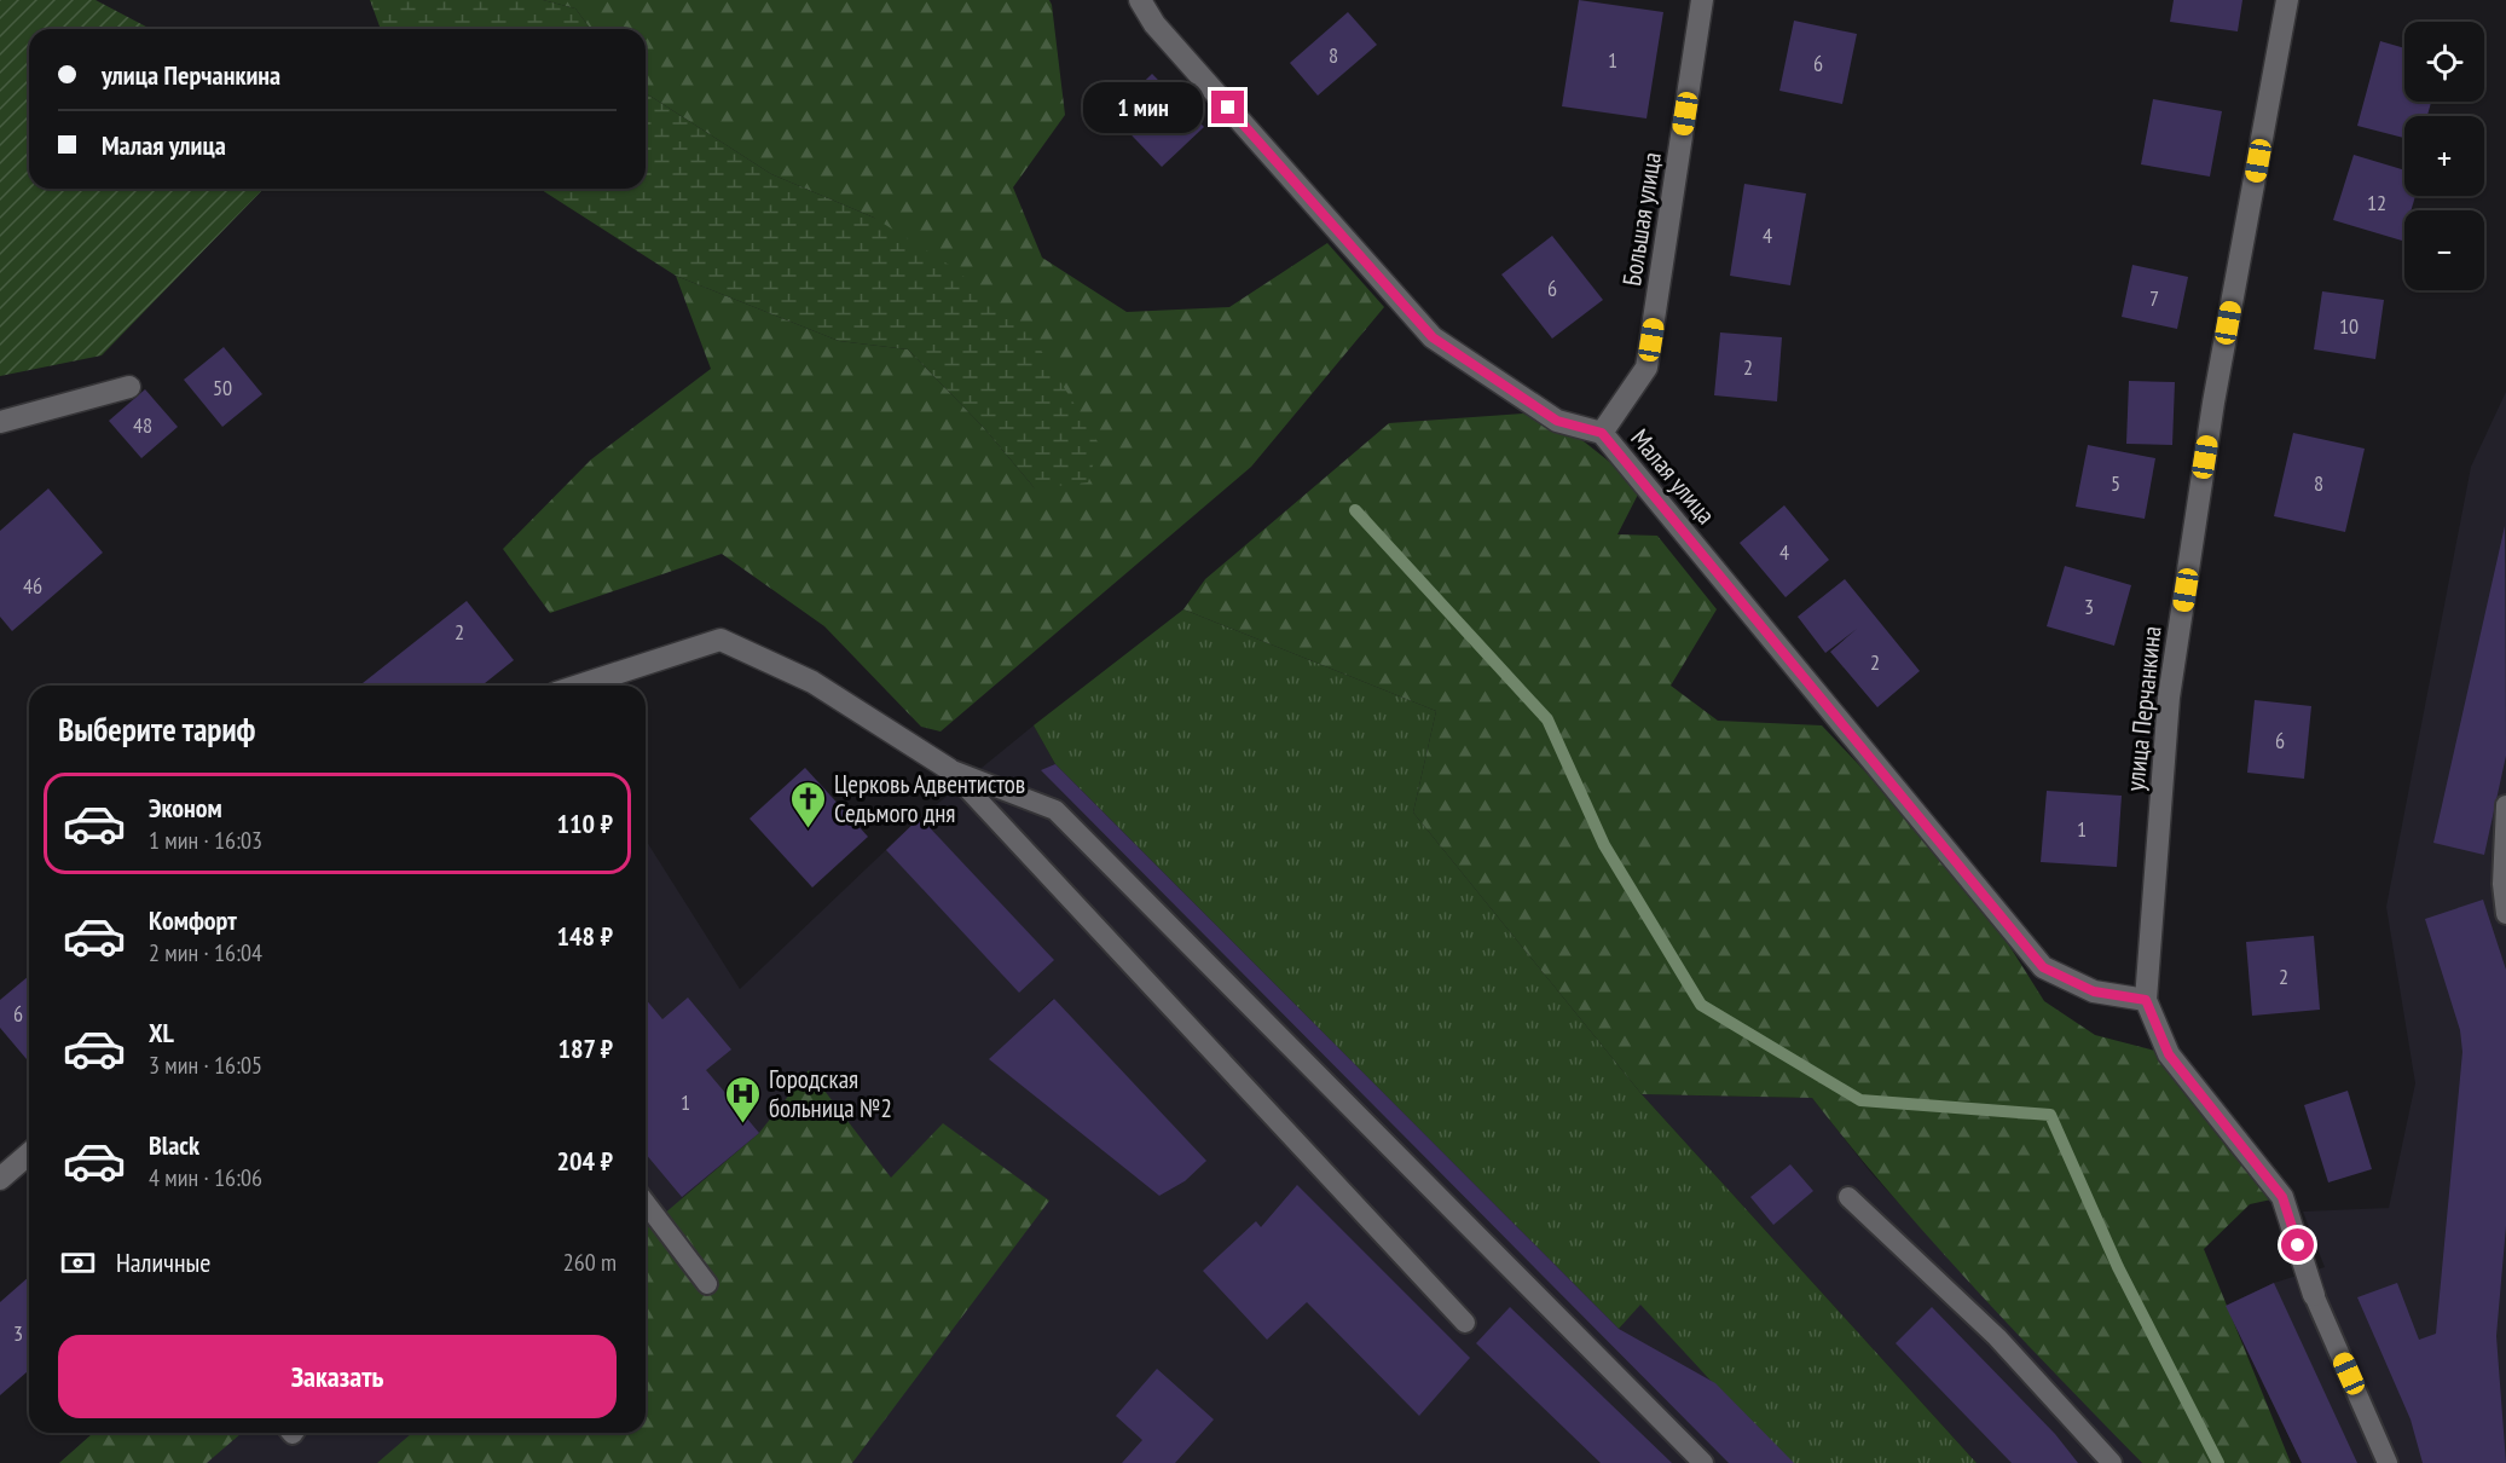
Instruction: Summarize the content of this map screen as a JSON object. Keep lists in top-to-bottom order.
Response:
{
  "streets": {
    "street": ["Большая улица", "Малая улица", "улица Перчанкина"]
  },
  "crossings": [
    ["Большая улица", "Малая улица"],
    ["Малая улица", "улица Перчанкина"]
  ],
  "places": {
    "church": ["Церковь Адвентистов Седьмого дня"],
    "hospital": ["Городская больница №2"]
  },
  "house_numbers": [
    "8",
    "1",
    "6",
    "12",
    "4",
    "6",
    "7",
    "10",
    "2",
    "50",
    "48",
    "5",
    "8",
    "4",
    "46",
    "3",
    "2",
    "2",
    "6",
    "1",
    "2",
    "6",
    "1",
    "3"
  ],
  "page": {
    "map_buttons": ["+", "−"],
    "banner": ["улица Перчанкина", "Малая улица"],
    "bubble": "1 мин",
    "heading": "Выберите тариф",
    "list": [
      {
        "name": "Эконом",
        "note": "1 мин · 16:03",
        "value": "110 ₽"
      },
      {
        "name": "Комфорт",
        "note": "2 мин · 16:04",
        "value": "148 ₽"
      },
      {
        "name": "XL",
        "note": "3 мин · 16:05",
        "value": "187 ₽"
      },
      {
        "name": "Black",
        "note": "4 мин · 16:06",
        "value": "204 ₽"
      }
    ],
    "pay": ["Наличные", "260 m"],
    "buttons": "Заказать"
  }
}
